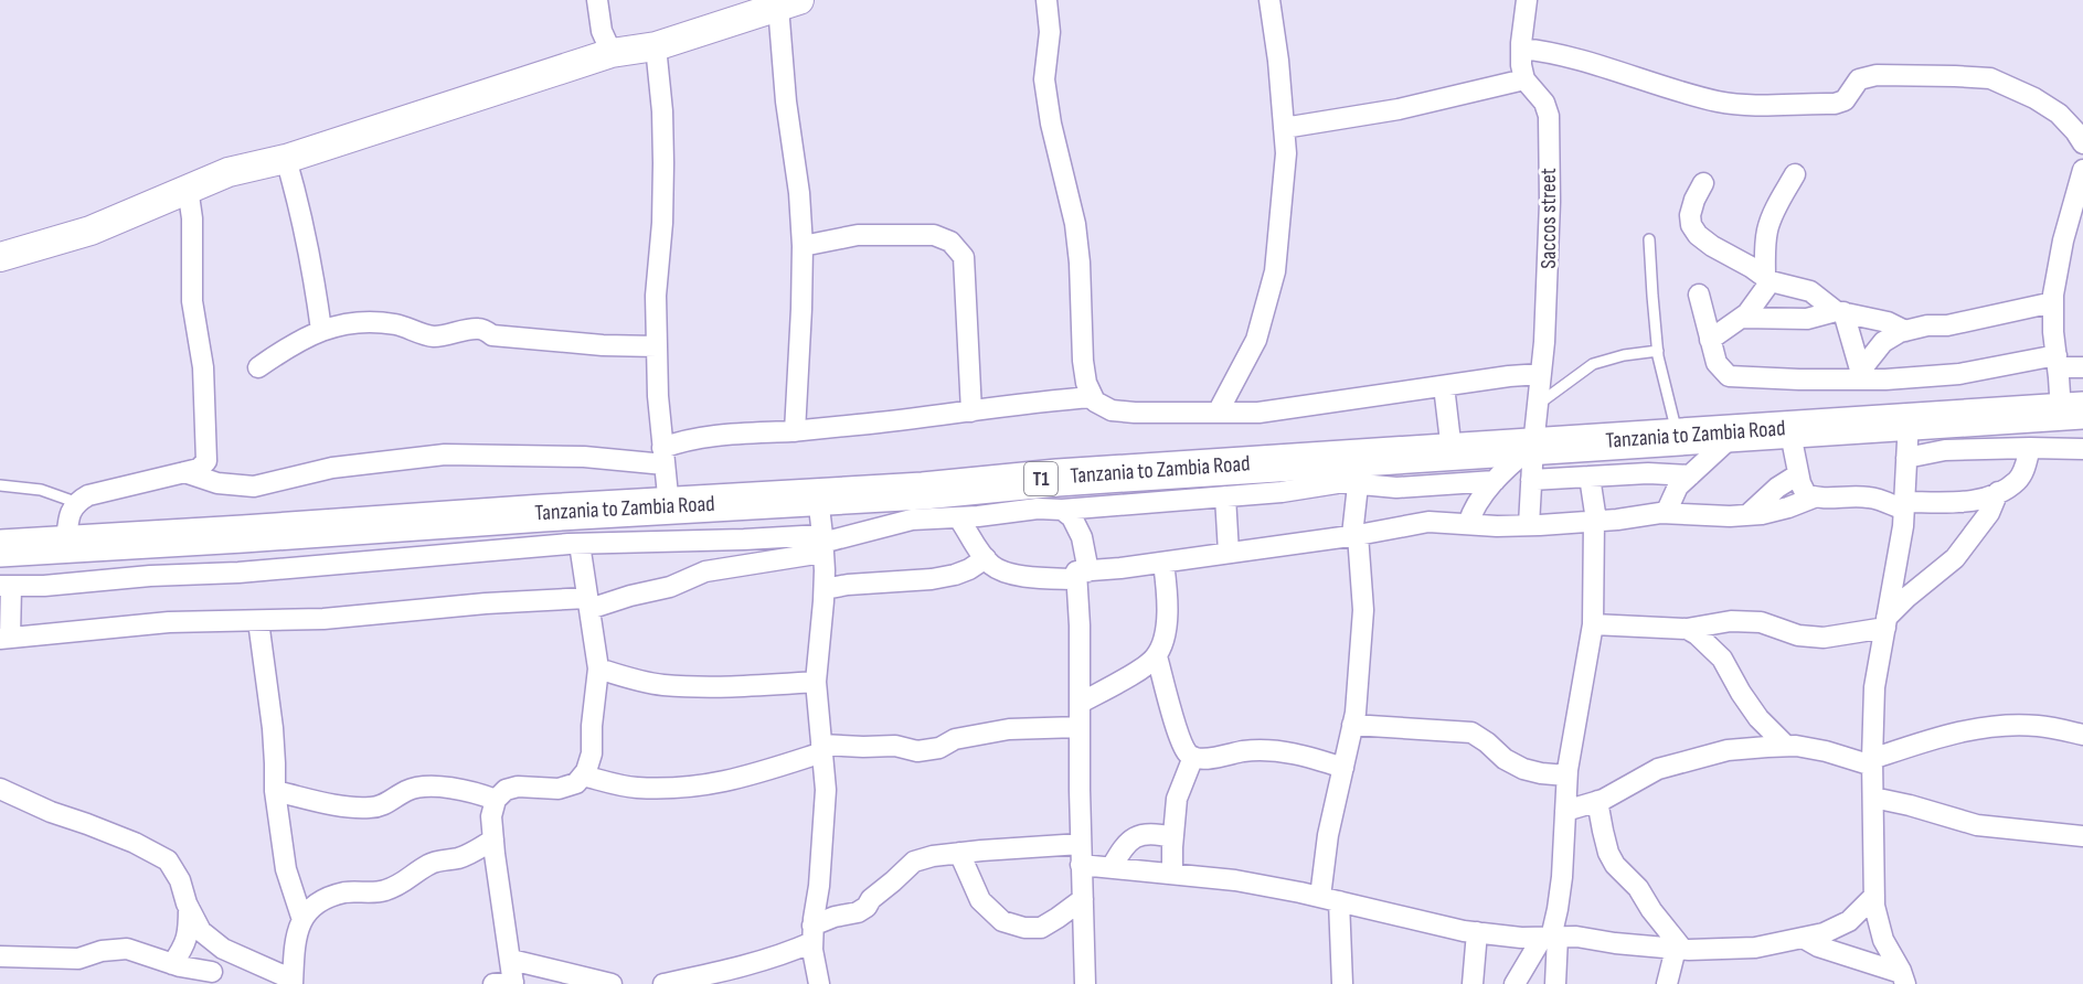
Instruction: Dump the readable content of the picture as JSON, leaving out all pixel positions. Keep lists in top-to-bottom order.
{
  "streets": {
    "highway": ["Tanzania to Zambia Road", "T1"],
    "street": ["Saccos street"]
  },
  "crossings": [
    ["Saccos street", "Tanzania to Zambia Road"]
  ]
}
